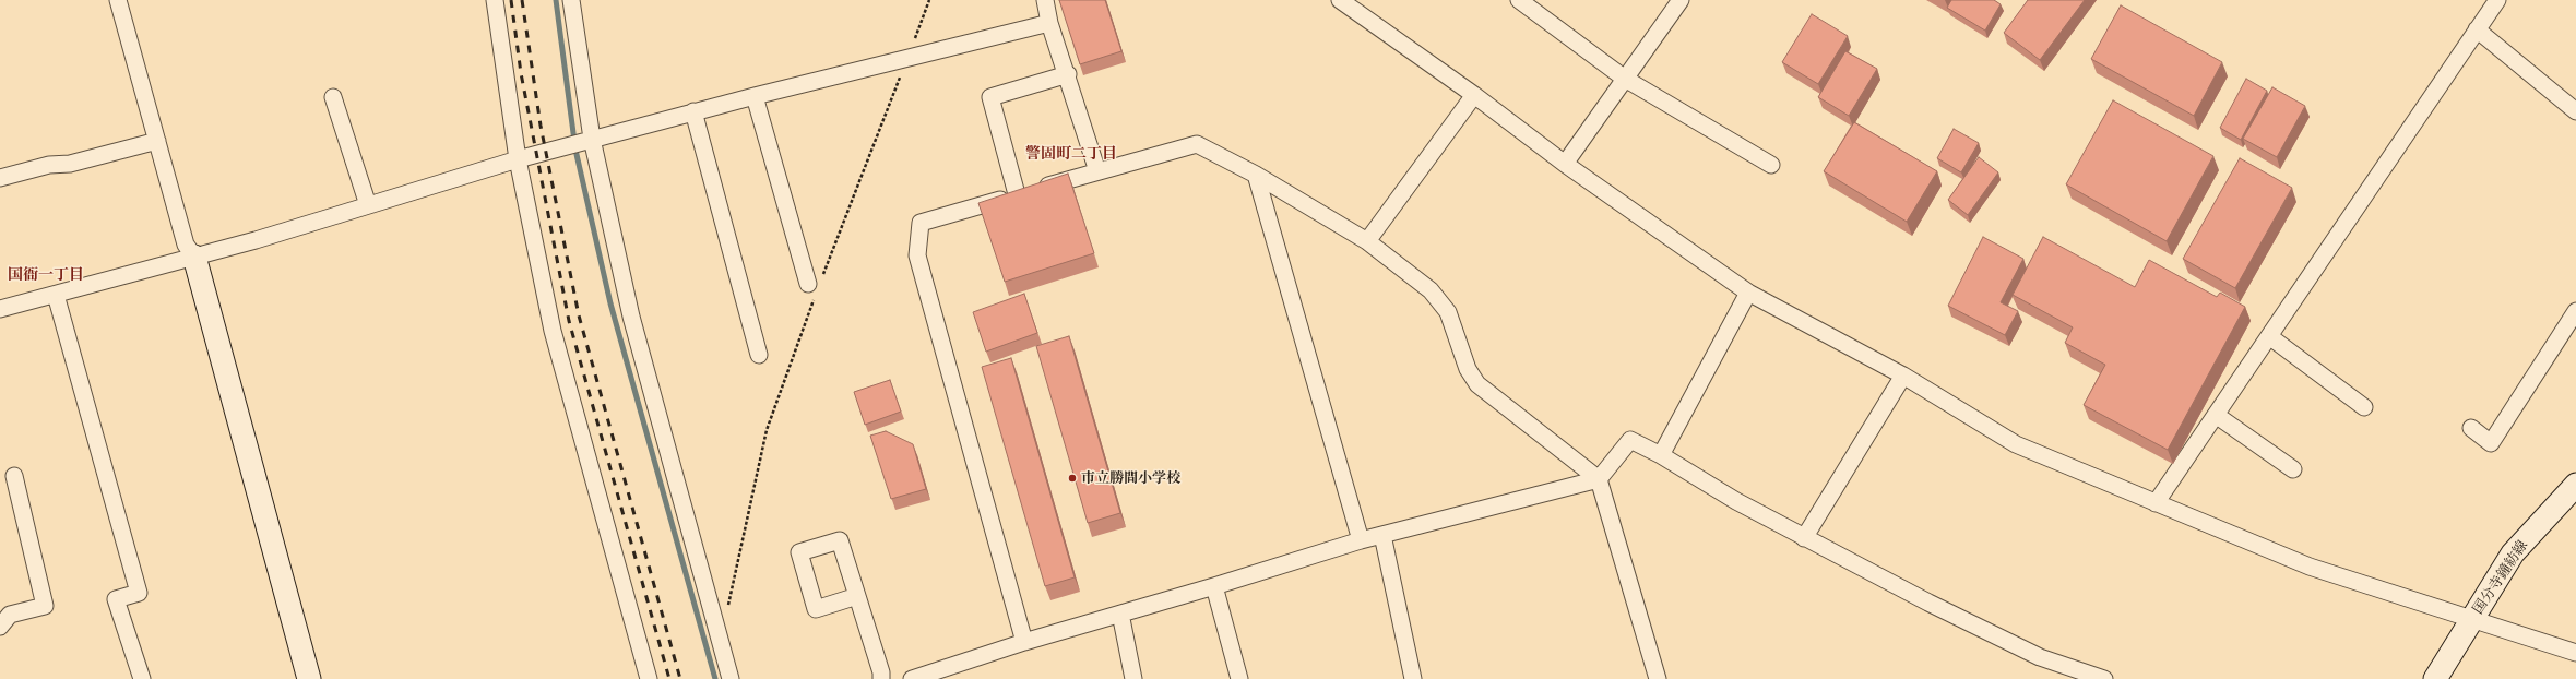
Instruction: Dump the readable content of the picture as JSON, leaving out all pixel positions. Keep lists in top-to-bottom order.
{
  "streets": {
    "street": ["国分寺鐘紡線"]
  },
  "districts": ["警固町二丁目", "国衙一丁目"],
  "places": ["市立勝間小学校"]
}
